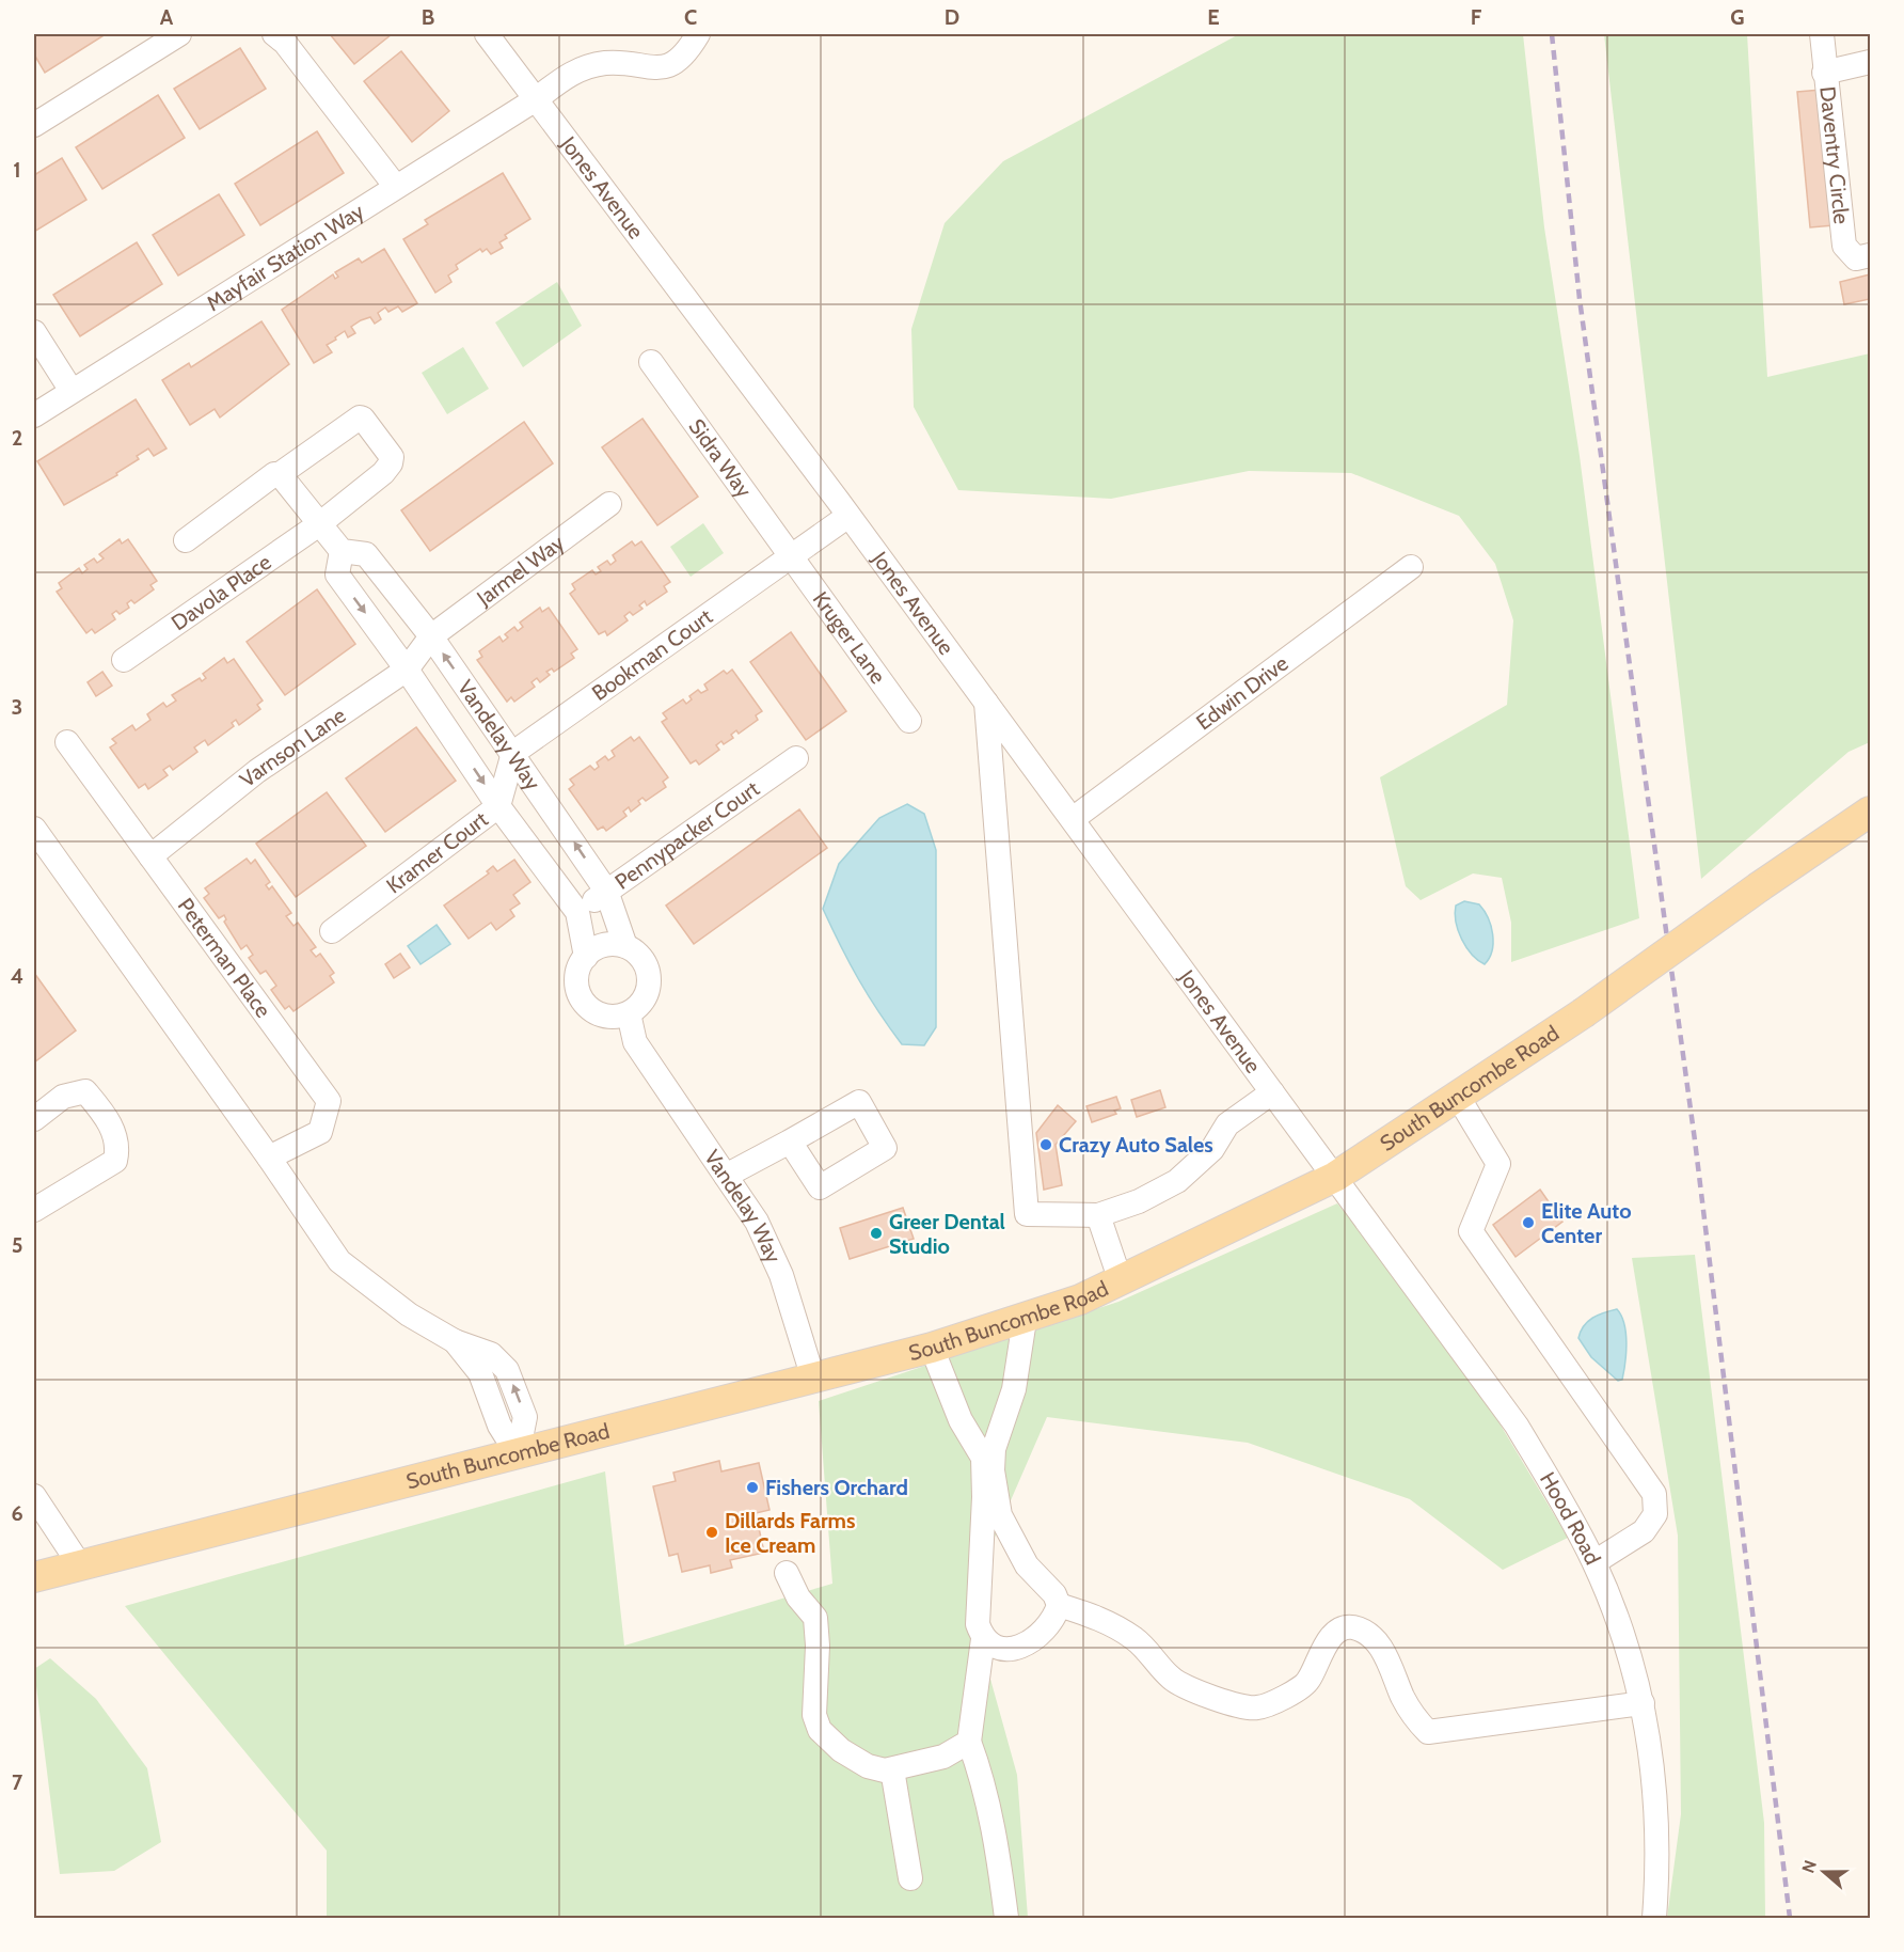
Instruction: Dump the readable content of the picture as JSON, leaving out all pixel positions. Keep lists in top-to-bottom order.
{
  "streets": {
    "main road": ["South Buncombe Road"],
    "street": [
      "Daventry Circle",
      "Jones Avenue",
      "Mayfair Station Way",
      "Sidra Way",
      "Jarmel Way",
      "Davola Place",
      "Kruger Lane",
      "Bookman Court",
      "Edwin Drive",
      "Vandelay Way",
      "Varnson Lane",
      "Pennypacker Court",
      "Kramer Court",
      "Peterman Place",
      "Hood Road"
    ]
  },
  "crossings": [
    ["Jones Avenue", "Mayfair Station Way"],
    ["Jones Avenue", "Bookman Court"],
    ["Jones Avenue", "Edwin Drive"],
    ["Jones Avenue", "South Buncombe Road"],
    ["Jones Avenue", "Hood Road"],
    ["Sidra Way", "Kruger Lane"],
    ["Sidra Way", "Bookman Court"],
    ["Jarmel Way", "Vandelay Way"],
    ["Jarmel Way", "Varnson Lane"],
    ["Kruger Lane", "Bookman Court"],
    ["Bookman Court", "Vandelay Way"],
    ["Bookman Court", "Kramer Court"],
    ["Vandelay Way", "Varnson Lane"],
    ["Vandelay Way", "Pennypacker Court"],
    ["Vandelay Way", "Kramer Court"],
    ["Vandelay Way", "South Buncombe Road"],
    ["Varnson Lane", "Peterman Place"],
    ["South Buncombe Road", "Hood Road"]
  ],
  "places": [
    "Crazy Auto Sales",
    "Elite Auto Center",
    "Greer Dental Studio",
    "Fishers Orchard",
    "Dillards Farms Ice Cream"
  ],
  "north": "left",
  "grid": {
    "columns": [
      "A",
      "B",
      "C",
      "D",
      "E",
      "F",
      "G"
    ],
    "rows": [
      "1",
      "2",
      "3",
      "4",
      "5",
      "6",
      "7"
    ]
  }
}
